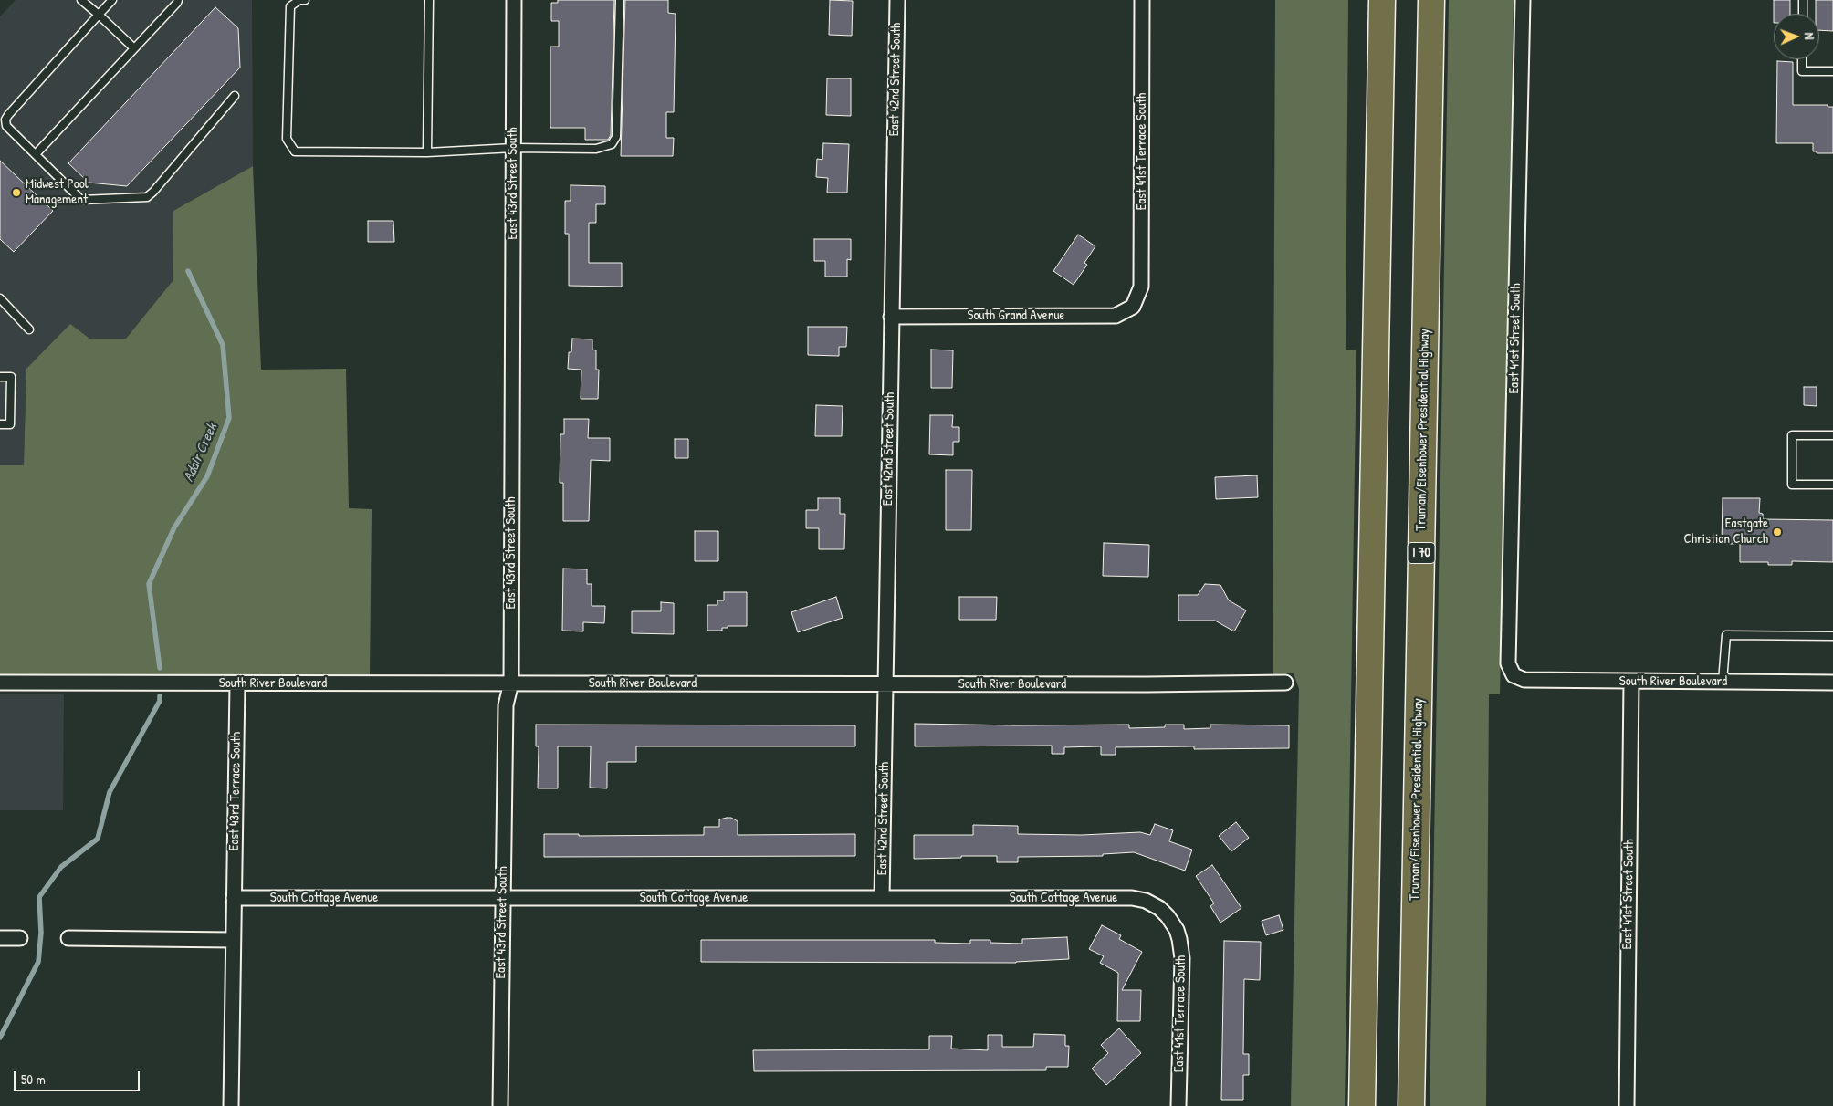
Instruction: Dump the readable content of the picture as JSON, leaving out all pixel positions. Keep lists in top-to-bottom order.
{
  "streets": {
    "highway": ["Truman/Eisenhower Presidential Highway", "I 70"],
    "street": [
      "East 42nd Street South",
      "East 41st Terrace South",
      "East 43rd Street South",
      "South Grand Avenue",
      "East 41st Street South",
      "South River Boulevard",
      "East 43rd Terrace South",
      "South Cottage Avenue"
    ]
  },
  "crossings": [
    ["East 42nd Street South", "South Grand Avenue"],
    ["East 42nd Street South", "South River Boulevard"],
    ["East 42nd Street South", "South Cottage Avenue"],
    ["East 41st Terrace South", "South Grand Avenue"],
    ["East 41st Terrace South", "South Cottage Avenue"],
    ["East 43rd Street South", "South River Boulevard"],
    ["East 43rd Street South", "South Cottage Avenue"],
    ["East 41st Street South", "South River Boulevard"],
    ["South River Boulevard", "East 43rd Terrace South"],
    ["East 43rd Terrace South", "South Cottage Avenue"]
  ],
  "water": ["Adair Creek"],
  "places": ["Midwest Pool Management", "Eastgate Christian Church"],
  "scale_bar": "50 m",
  "north": "right"
}
